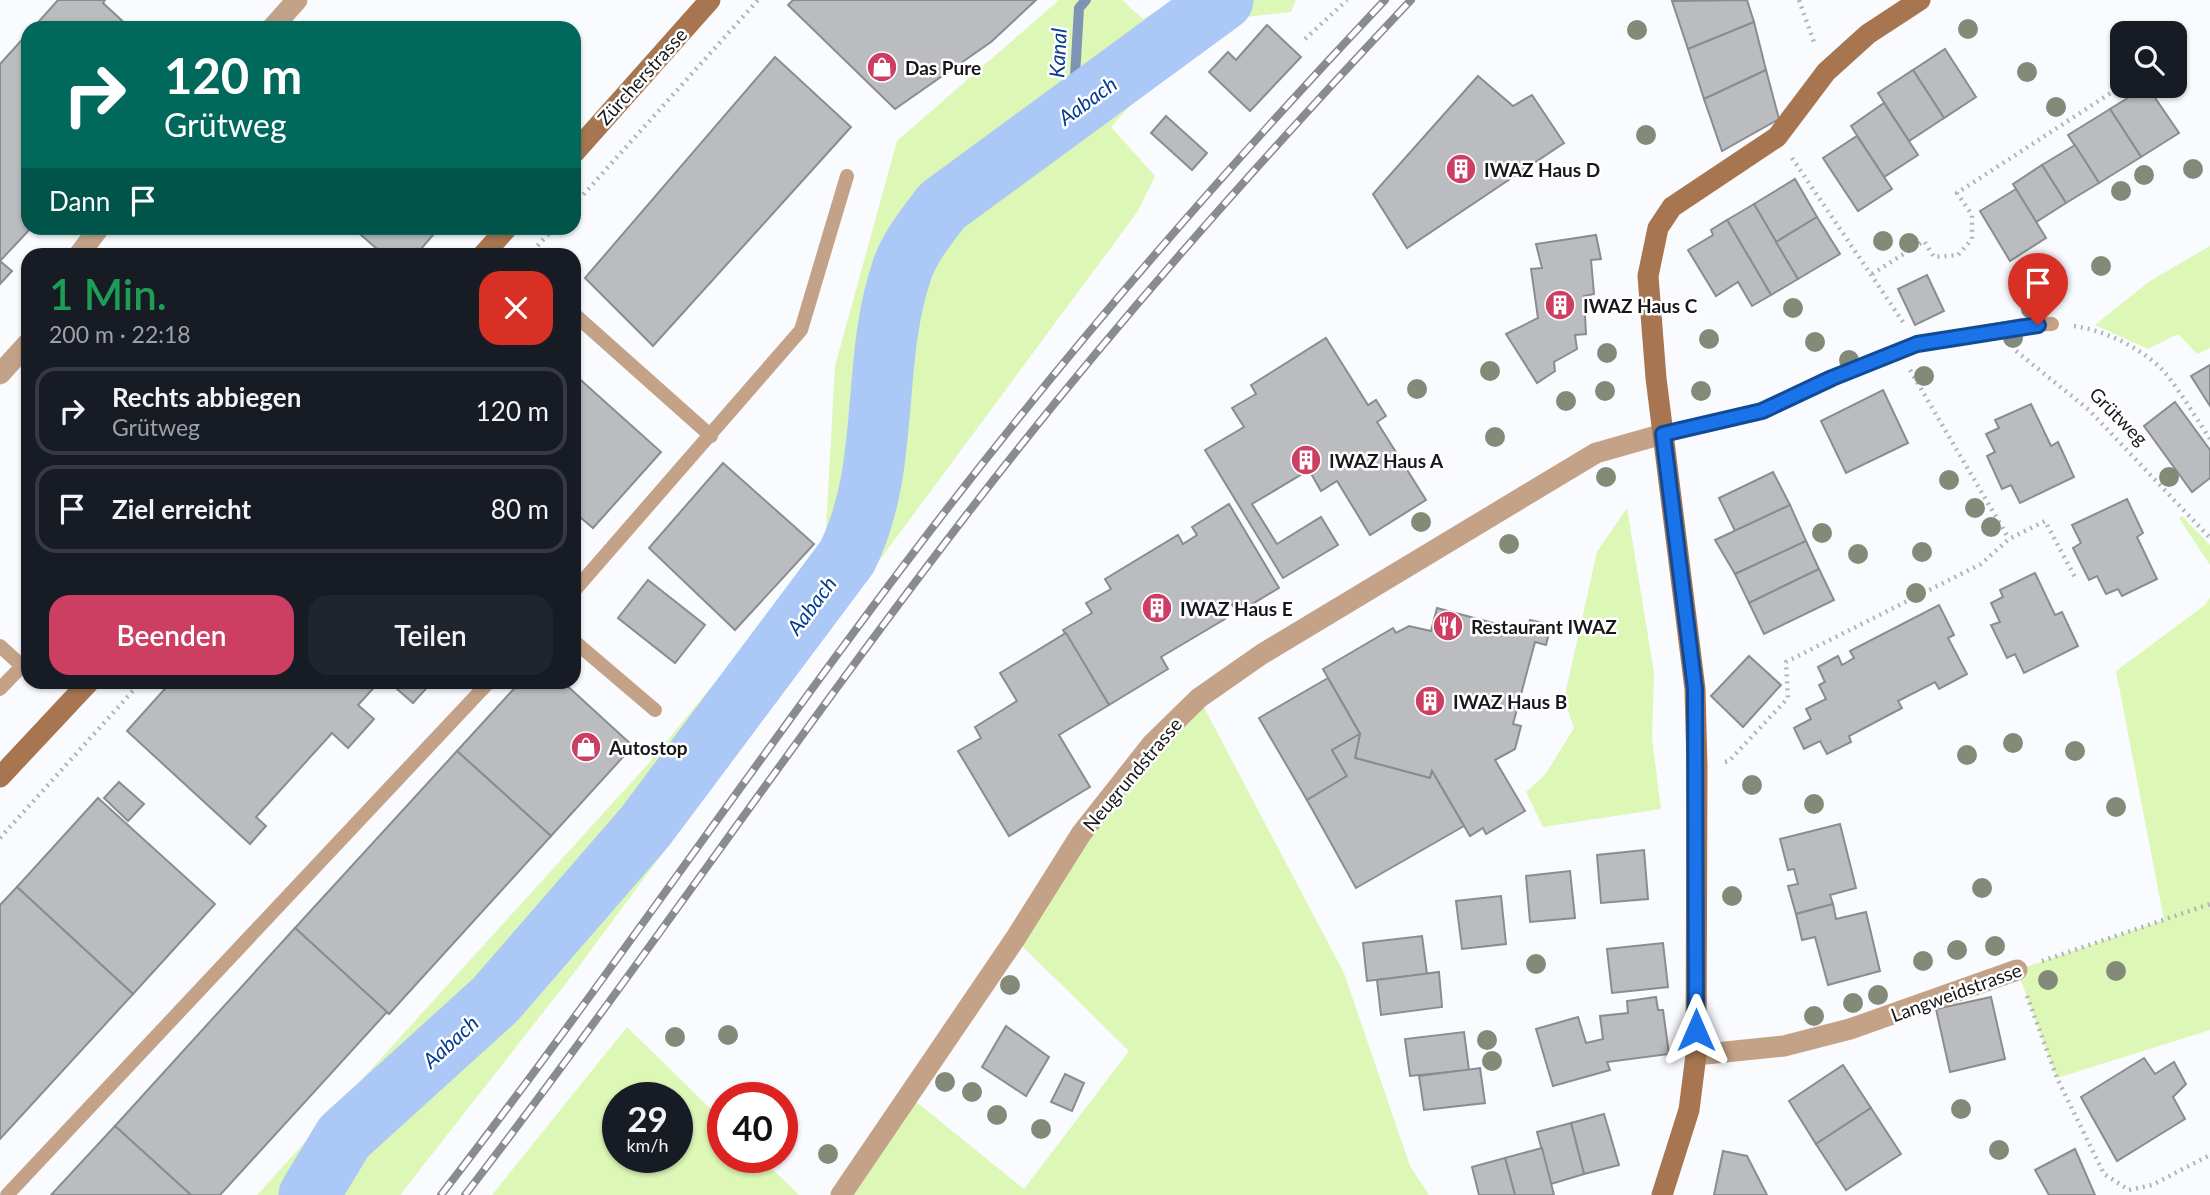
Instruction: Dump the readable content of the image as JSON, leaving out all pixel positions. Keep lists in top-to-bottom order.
{
  "streets": {
    "street": ["Zürcherstrasse", "Neugrundstrasse", "Langweidstrasse"],
    "path": ["Grütweg"]
  },
  "water": ["Kanal", "Aabach"],
  "places": {
    "shop": ["Das Pure", "Autostop"],
    "building": [
      "IWAZ Haus D",
      "IWAZ Haus C",
      "IWAZ Haus A",
      "IWAZ Haus E",
      "IWAZ Haus B"
    ],
    "restaurant": ["Restaurant IWAZ"]
  },
  "page": {
    "turn": ["120 m", "Grütweg"],
    "then": "Dann",
    "heading": ["1 Min.", "200 m · 22:18"],
    "list": [
      {
        "name": "Rechts abbiegen",
        "note": "Grütweg",
        "value": "120 m"
      },
      {
        "name": "Ziel erreicht",
        "value": "80 m"
      }
    ],
    "buttons": ["Beenden", "Teilen"],
    "speed": "29 km/h",
    "limit": "40"
  }
}
